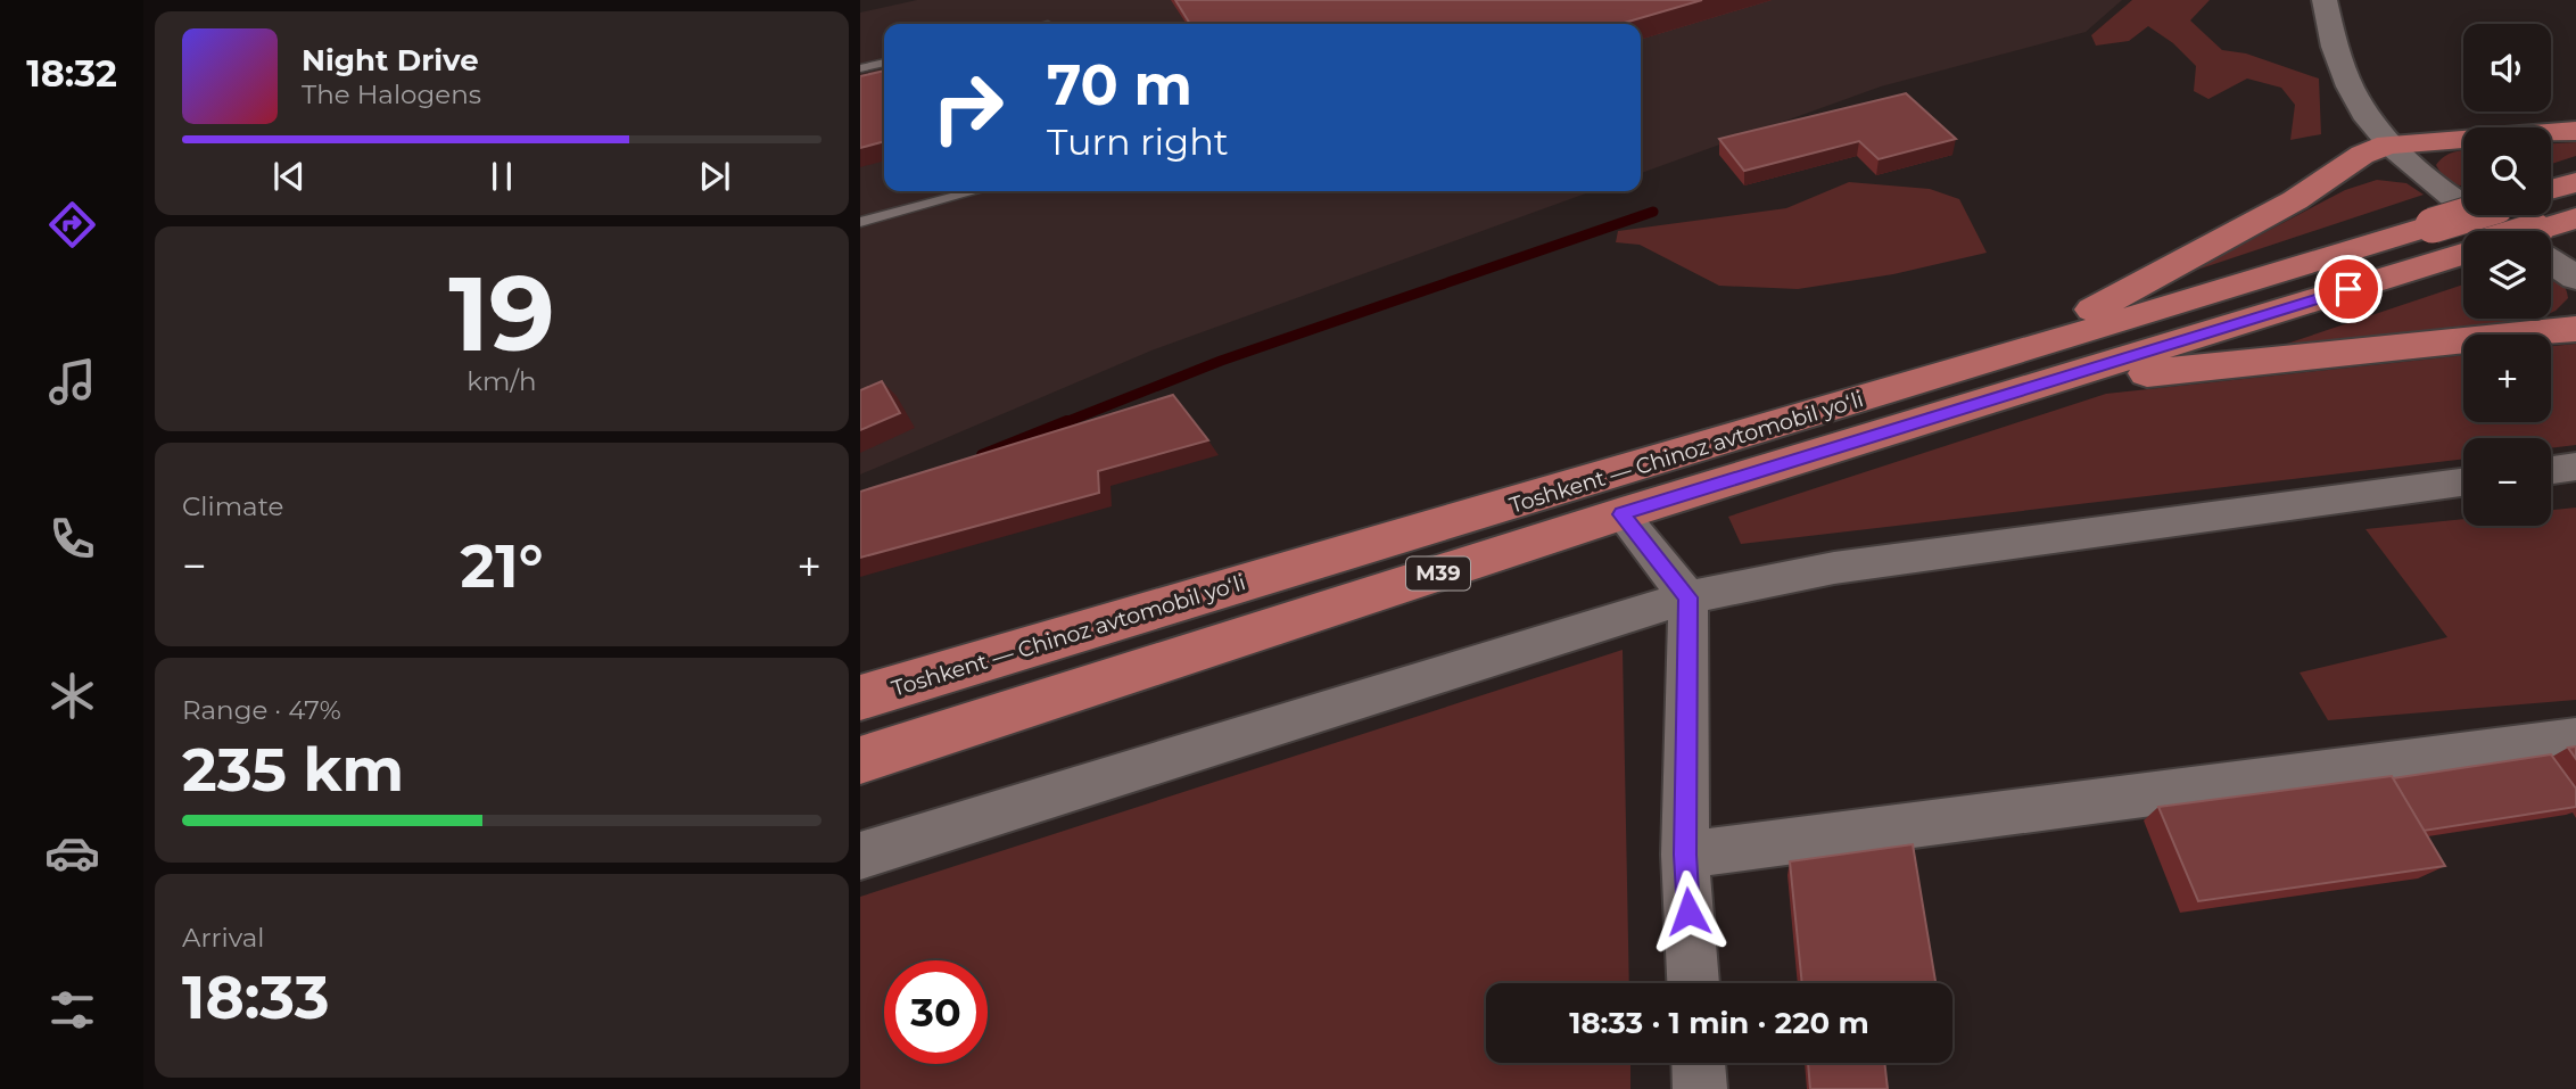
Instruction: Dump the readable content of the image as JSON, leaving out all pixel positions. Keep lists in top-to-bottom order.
{
  "streets": {
    "highway": ["Toshkent — Chinoz avtomobil yoʻli", "M39"]
  },
  "page": {
    "tabs": "18:32",
    "map_buttons": ["+", "−"],
    "turn": ["70 m", "Turn right"],
    "song": ["Night Drive", "The Halogens"],
    "tile": [
      ["19", "km/h"],
      "Climate",
      ["Range · 47%", "235 km"],
      ["Arrival", "18:33"]
    ],
    "heat": ["−", "21°", "+"],
    "limit": "30",
    "trip": "18:33 · 1 min · 220 m"
  }
}
